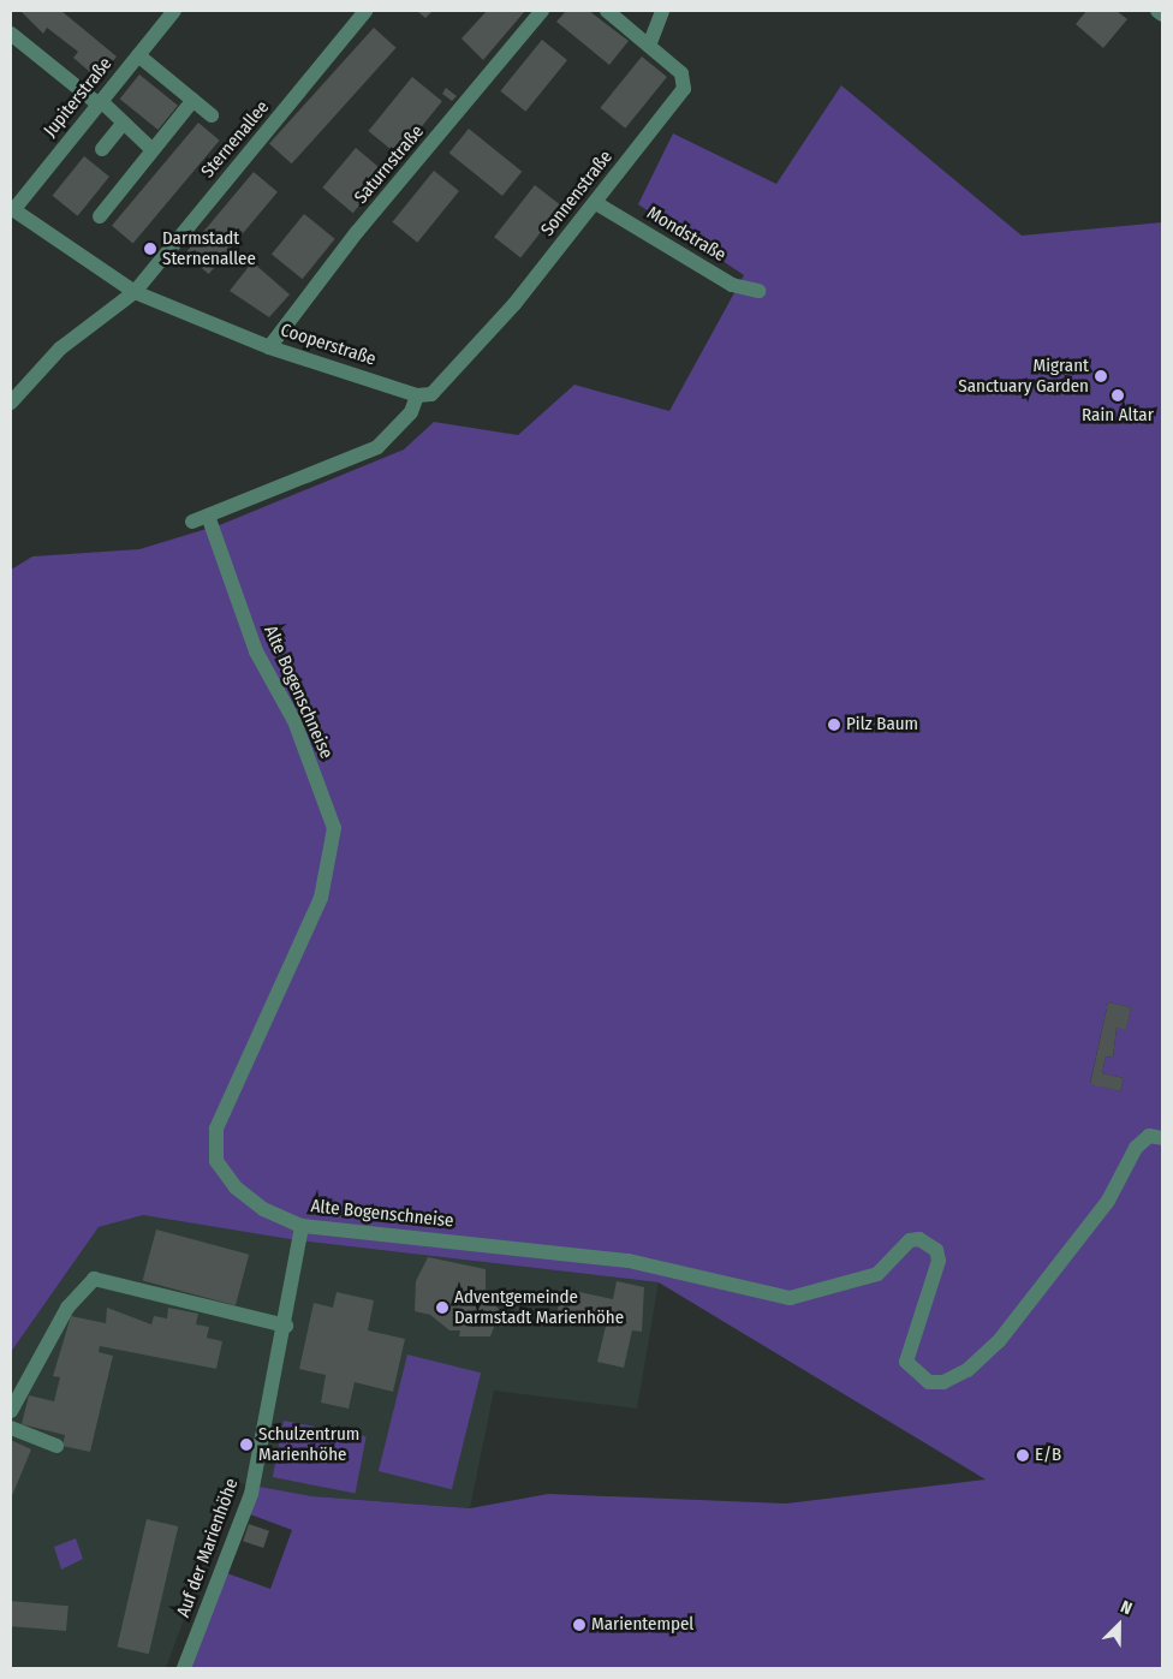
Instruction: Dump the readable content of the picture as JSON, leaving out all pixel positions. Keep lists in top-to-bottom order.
{
  "streets": {
    "street": [
      "Jupiterstraße",
      "Sternenallee",
      "Saturnstraße",
      "Sonnenstraße",
      "Mondstraße",
      "Cooperstraße",
      "Alte Bogenschneise",
      "Auf der Marienhöhe"
    ]
  },
  "crossings": [
    ["Jupiterstraße", "Cooperstraße"],
    ["Sternenallee", "Cooperstraße"],
    ["Saturnstraße", "Cooperstraße"],
    ["Sonnenstraße", "Mondstraße"],
    ["Sonnenstraße", "Cooperstraße"],
    ["Sonnenstraße", "Alte Bogenschneise"],
    ["Cooperstraße", "Alte Bogenschneise"],
    ["Alte Bogenschneise", "Auf der Marienhöhe"]
  ],
  "places": [
    "Darmstadt Sternenallee",
    "Migrant Sanctuary Garden",
    "Rain Altar",
    "Pilz Baum",
    "Adventgemeinde Darmstadt Marienhöhe",
    "Schulzentrum Marienhöhe",
    "E/B",
    "Marientempel"
  ],
  "north": "top right"
}
